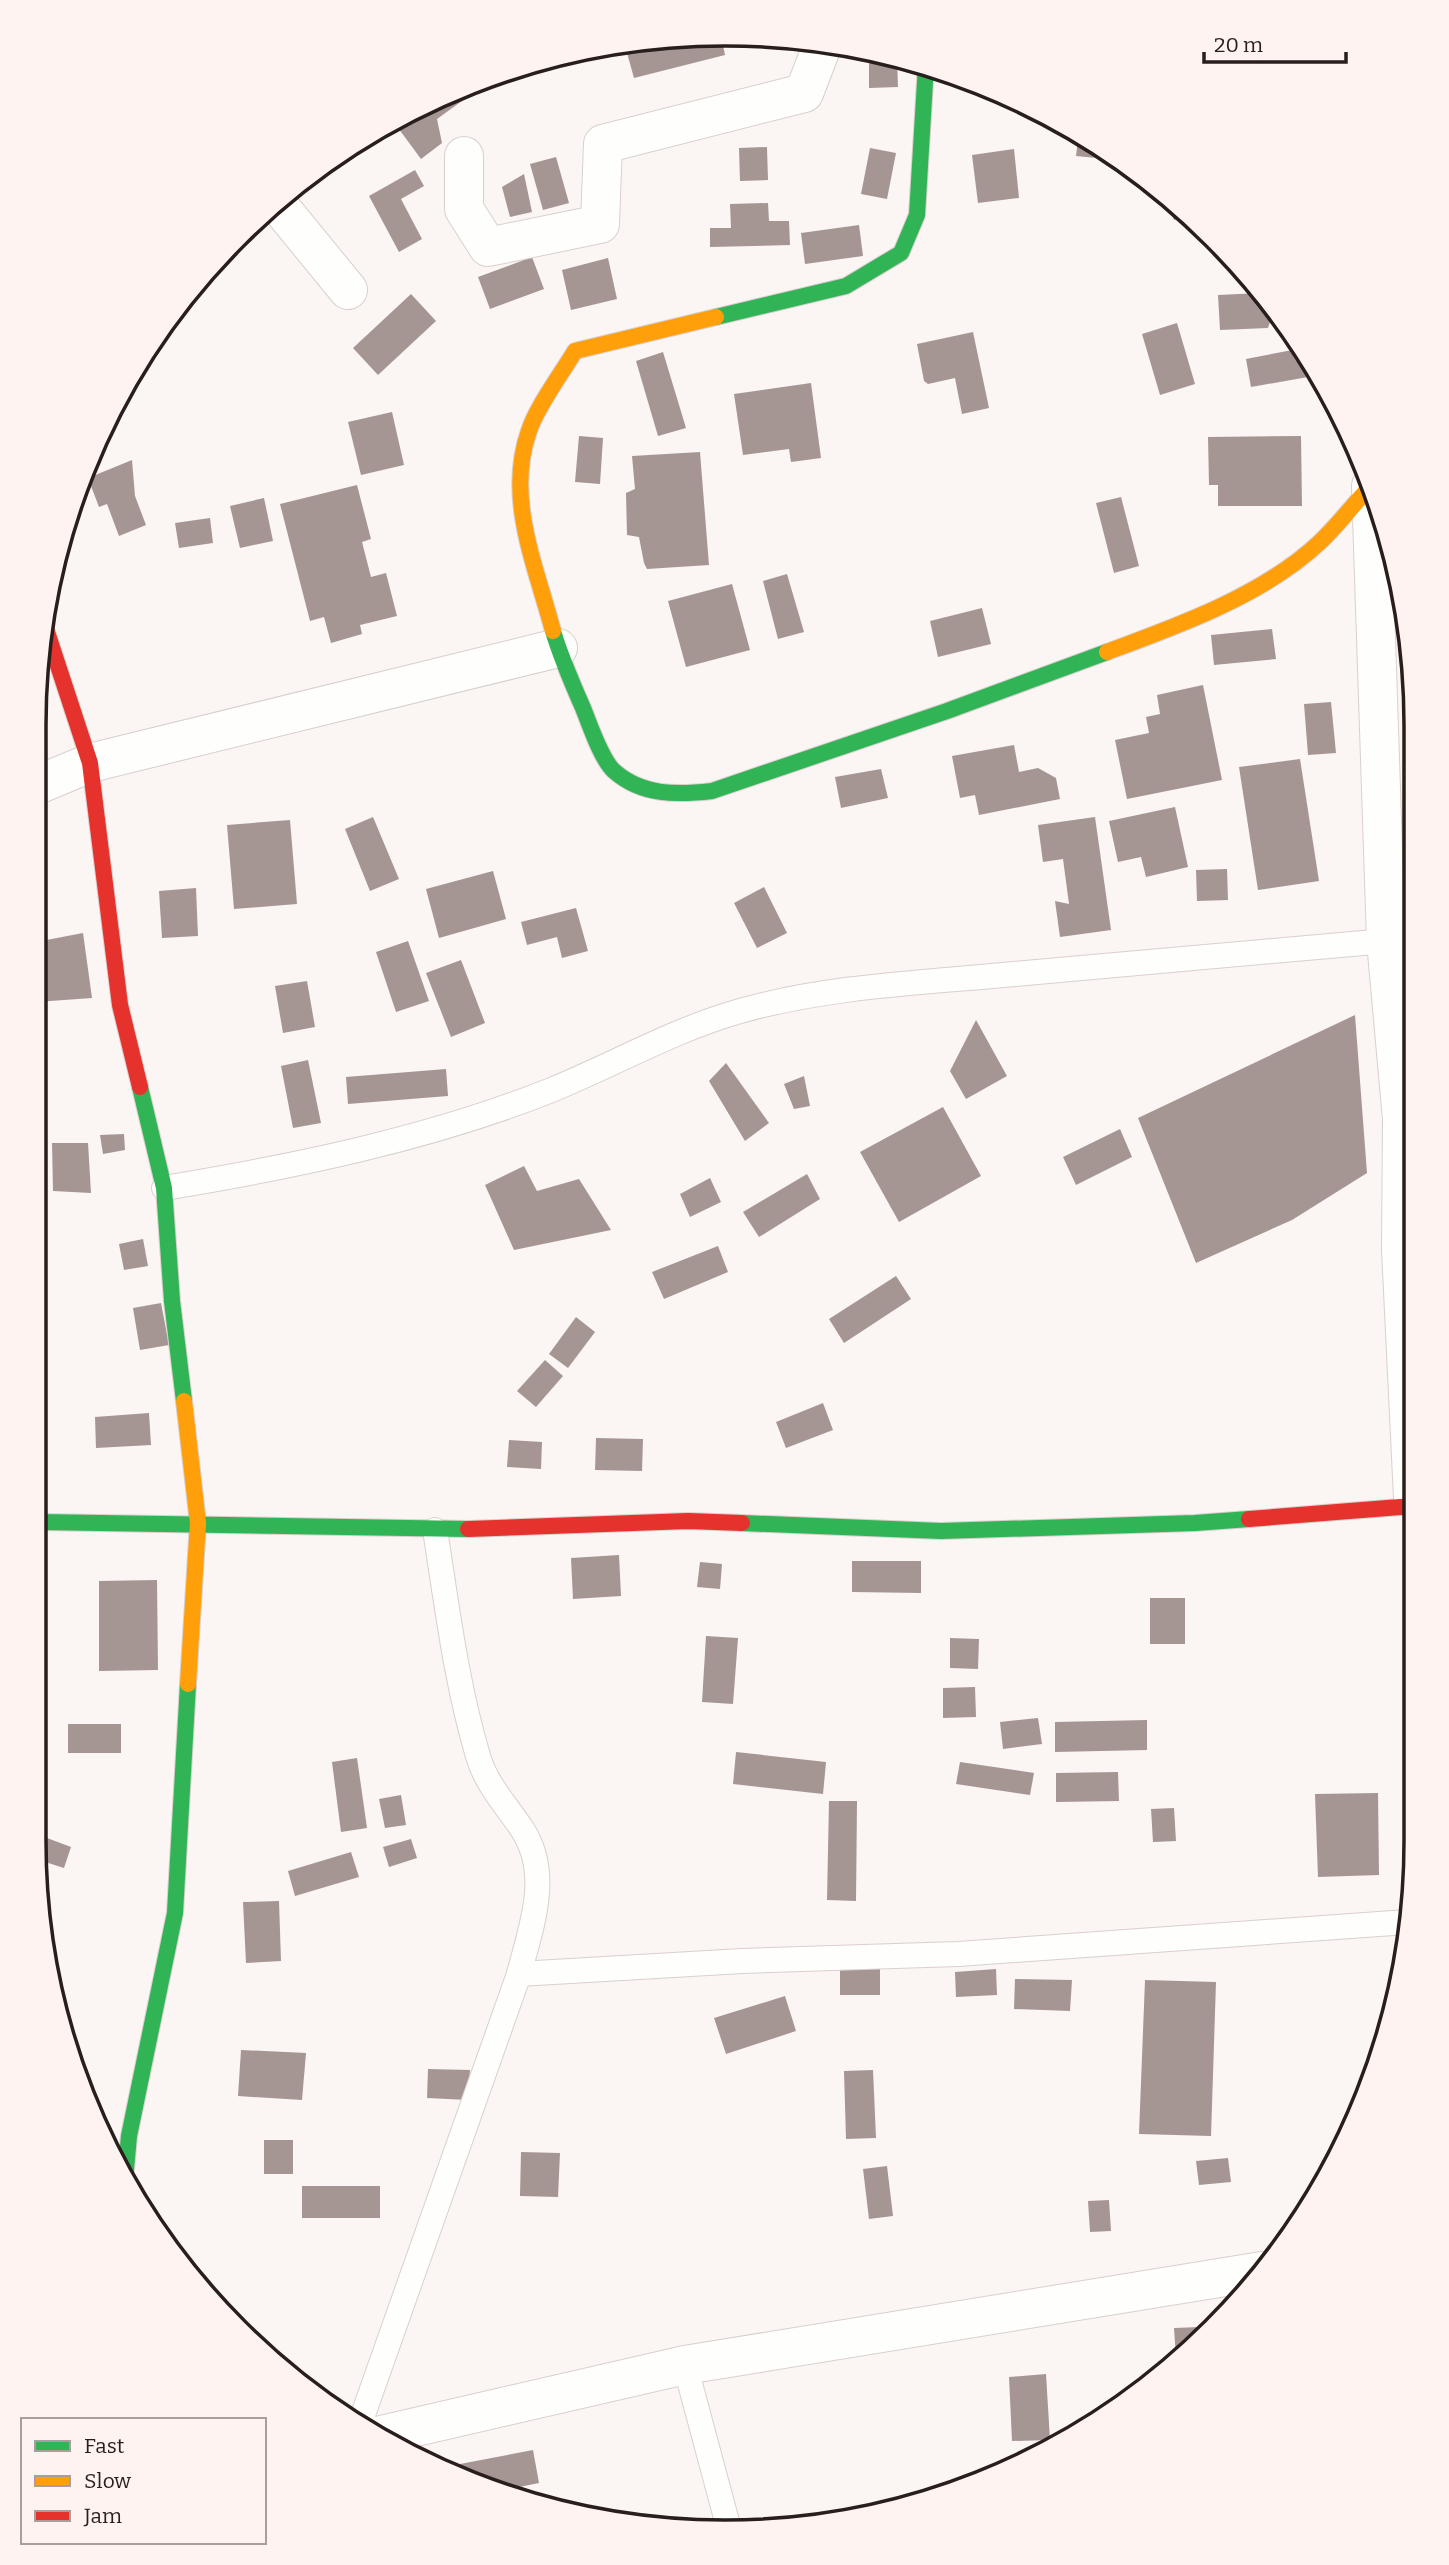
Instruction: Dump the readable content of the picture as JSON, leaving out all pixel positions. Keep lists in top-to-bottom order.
{
  "legend": ["Fast", "Slow", "Jam"],
  "scale_bar": "20 m"
}
